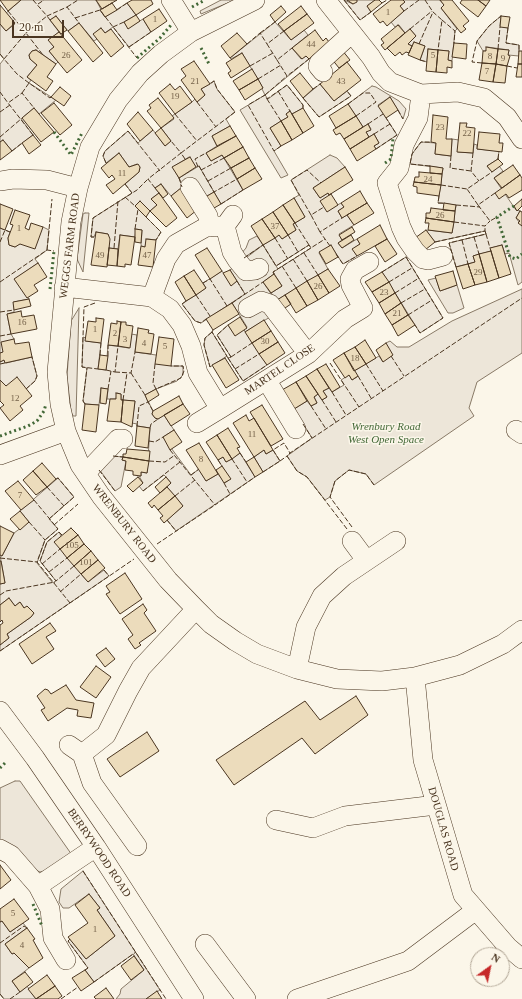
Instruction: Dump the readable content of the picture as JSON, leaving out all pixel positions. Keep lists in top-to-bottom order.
{
  "streets": {
    "street": [
      "WEGGS FARM ROAD",
      "MARTEL CLOSE",
      "WRENBURY ROAD",
      "DOUGLAS ROAD",
      "BERRYWOOD ROAD"
    ]
  },
  "crossings": [
    ["WEGGS FARM ROAD", "WRENBURY ROAD"],
    ["WRENBURY ROAD", "DOUGLAS ROAD"]
  ],
  "parks": ["Wrenbury Road West Open Space"],
  "house_numbers": [
    "1",
    "1",
    "44",
    "26",
    "5",
    "8",
    "9",
    "7",
    "21",
    "43",
    "19",
    "23",
    "22",
    "11",
    "24",
    "26",
    "37",
    "1",
    "49",
    "47",
    "29",
    "26",
    "23",
    "21",
    "16",
    "1",
    "2",
    "3",
    "30",
    "4",
    "5",
    "18",
    "12",
    "11",
    "8",
    "7",
    "105",
    "101",
    "5",
    "1",
    "4"
  ],
  "scale_bar": "20 m",
  "north": "top right"
}
